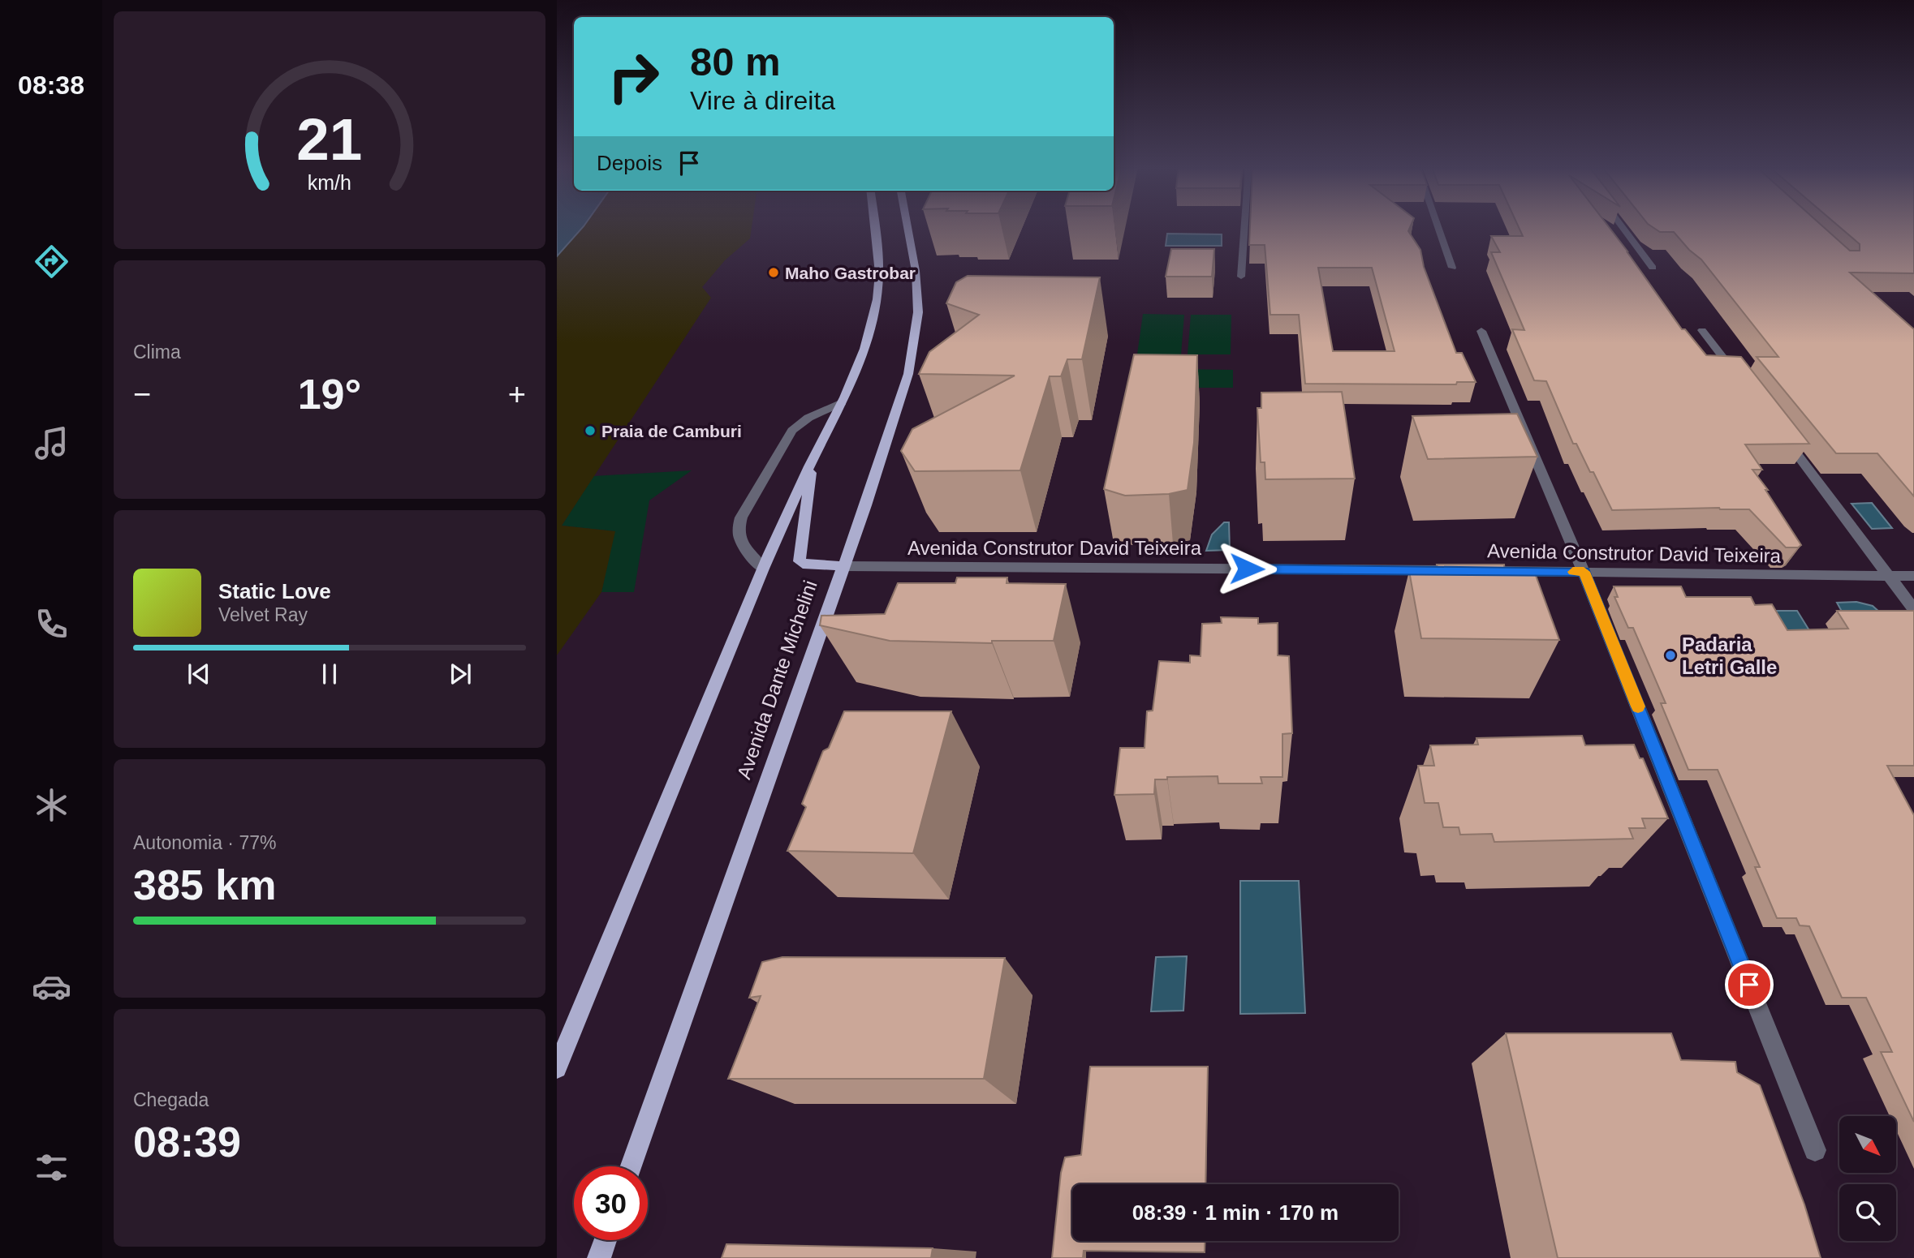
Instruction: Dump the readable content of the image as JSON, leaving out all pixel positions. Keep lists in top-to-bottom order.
{
  "streets": {
    "main road": ["Avenida Dante Michelini"],
    "street": ["Avenida Construtor David Teixeira"]
  },
  "crossings": [
    ["Avenida Construtor David Teixeira", "Avenida Dante Michelini"]
  ],
  "places": ["Maho Gastrobar", "Praia de Camburi", "Padaria Letri Galle"],
  "north": "bottom right",
  "page": {
    "tabs": "08:38",
    "turn": ["80 m", "Vire à direita"],
    "then": "Depois",
    "tile": [
      "Clima",
      ["Autonomia · 77%", "385 km"],
      ["Chegada", "08:39"]
    ],
    "heat": ["−", "19°", "+"],
    "song": ["Static Love", "Velvet Ray"],
    "limit": "30",
    "trip": "08:39 · 1 min · 170 m",
    "gauge": ["21", "km/h"]
  }
}
